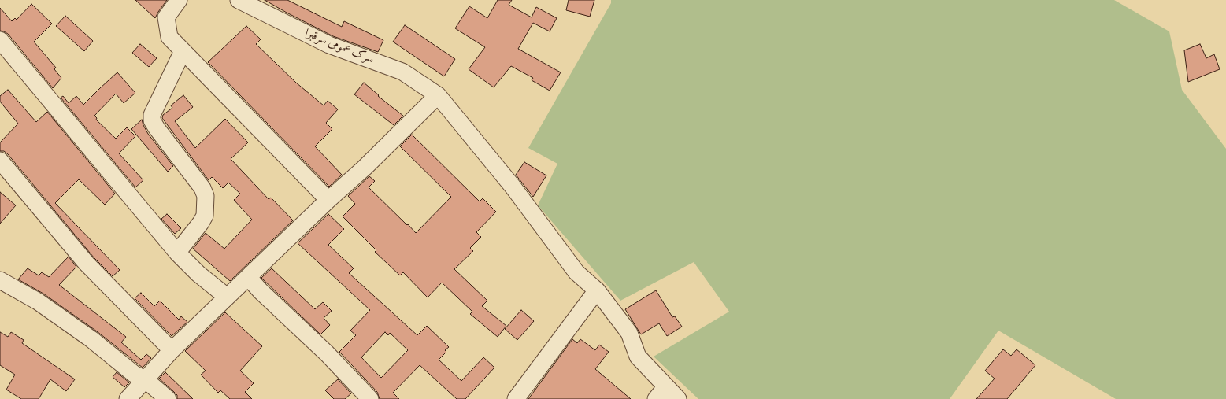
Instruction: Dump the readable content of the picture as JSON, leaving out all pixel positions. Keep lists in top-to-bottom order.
{
  "streets": {
    "street": ["سرک عمومی سرقبرا"]
  }
}
